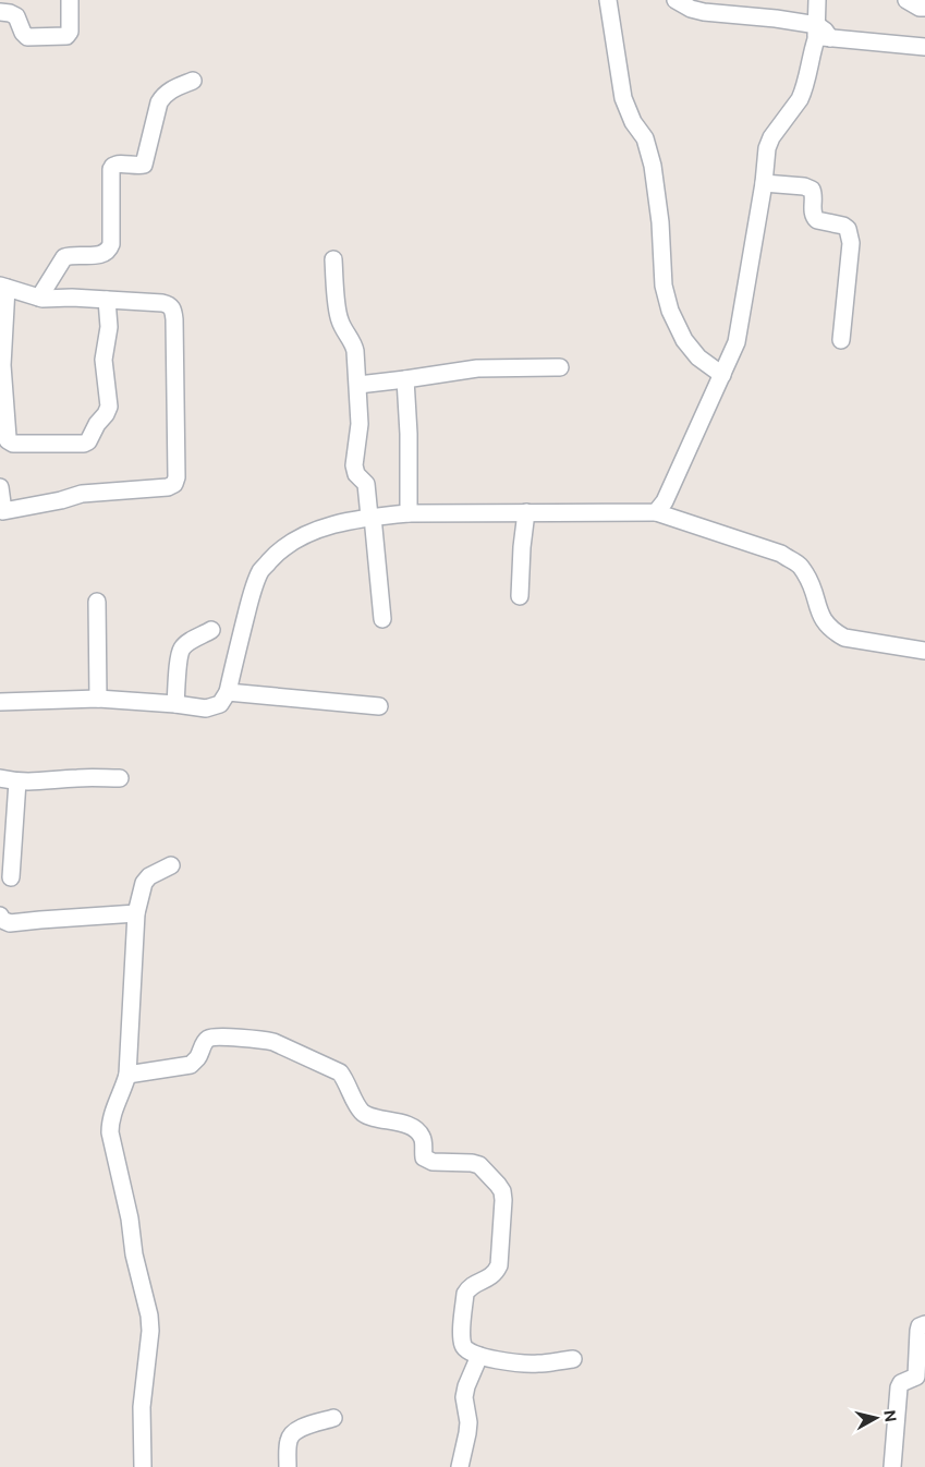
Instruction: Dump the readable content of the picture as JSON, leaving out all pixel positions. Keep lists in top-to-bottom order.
{
  "north": "right"
}
